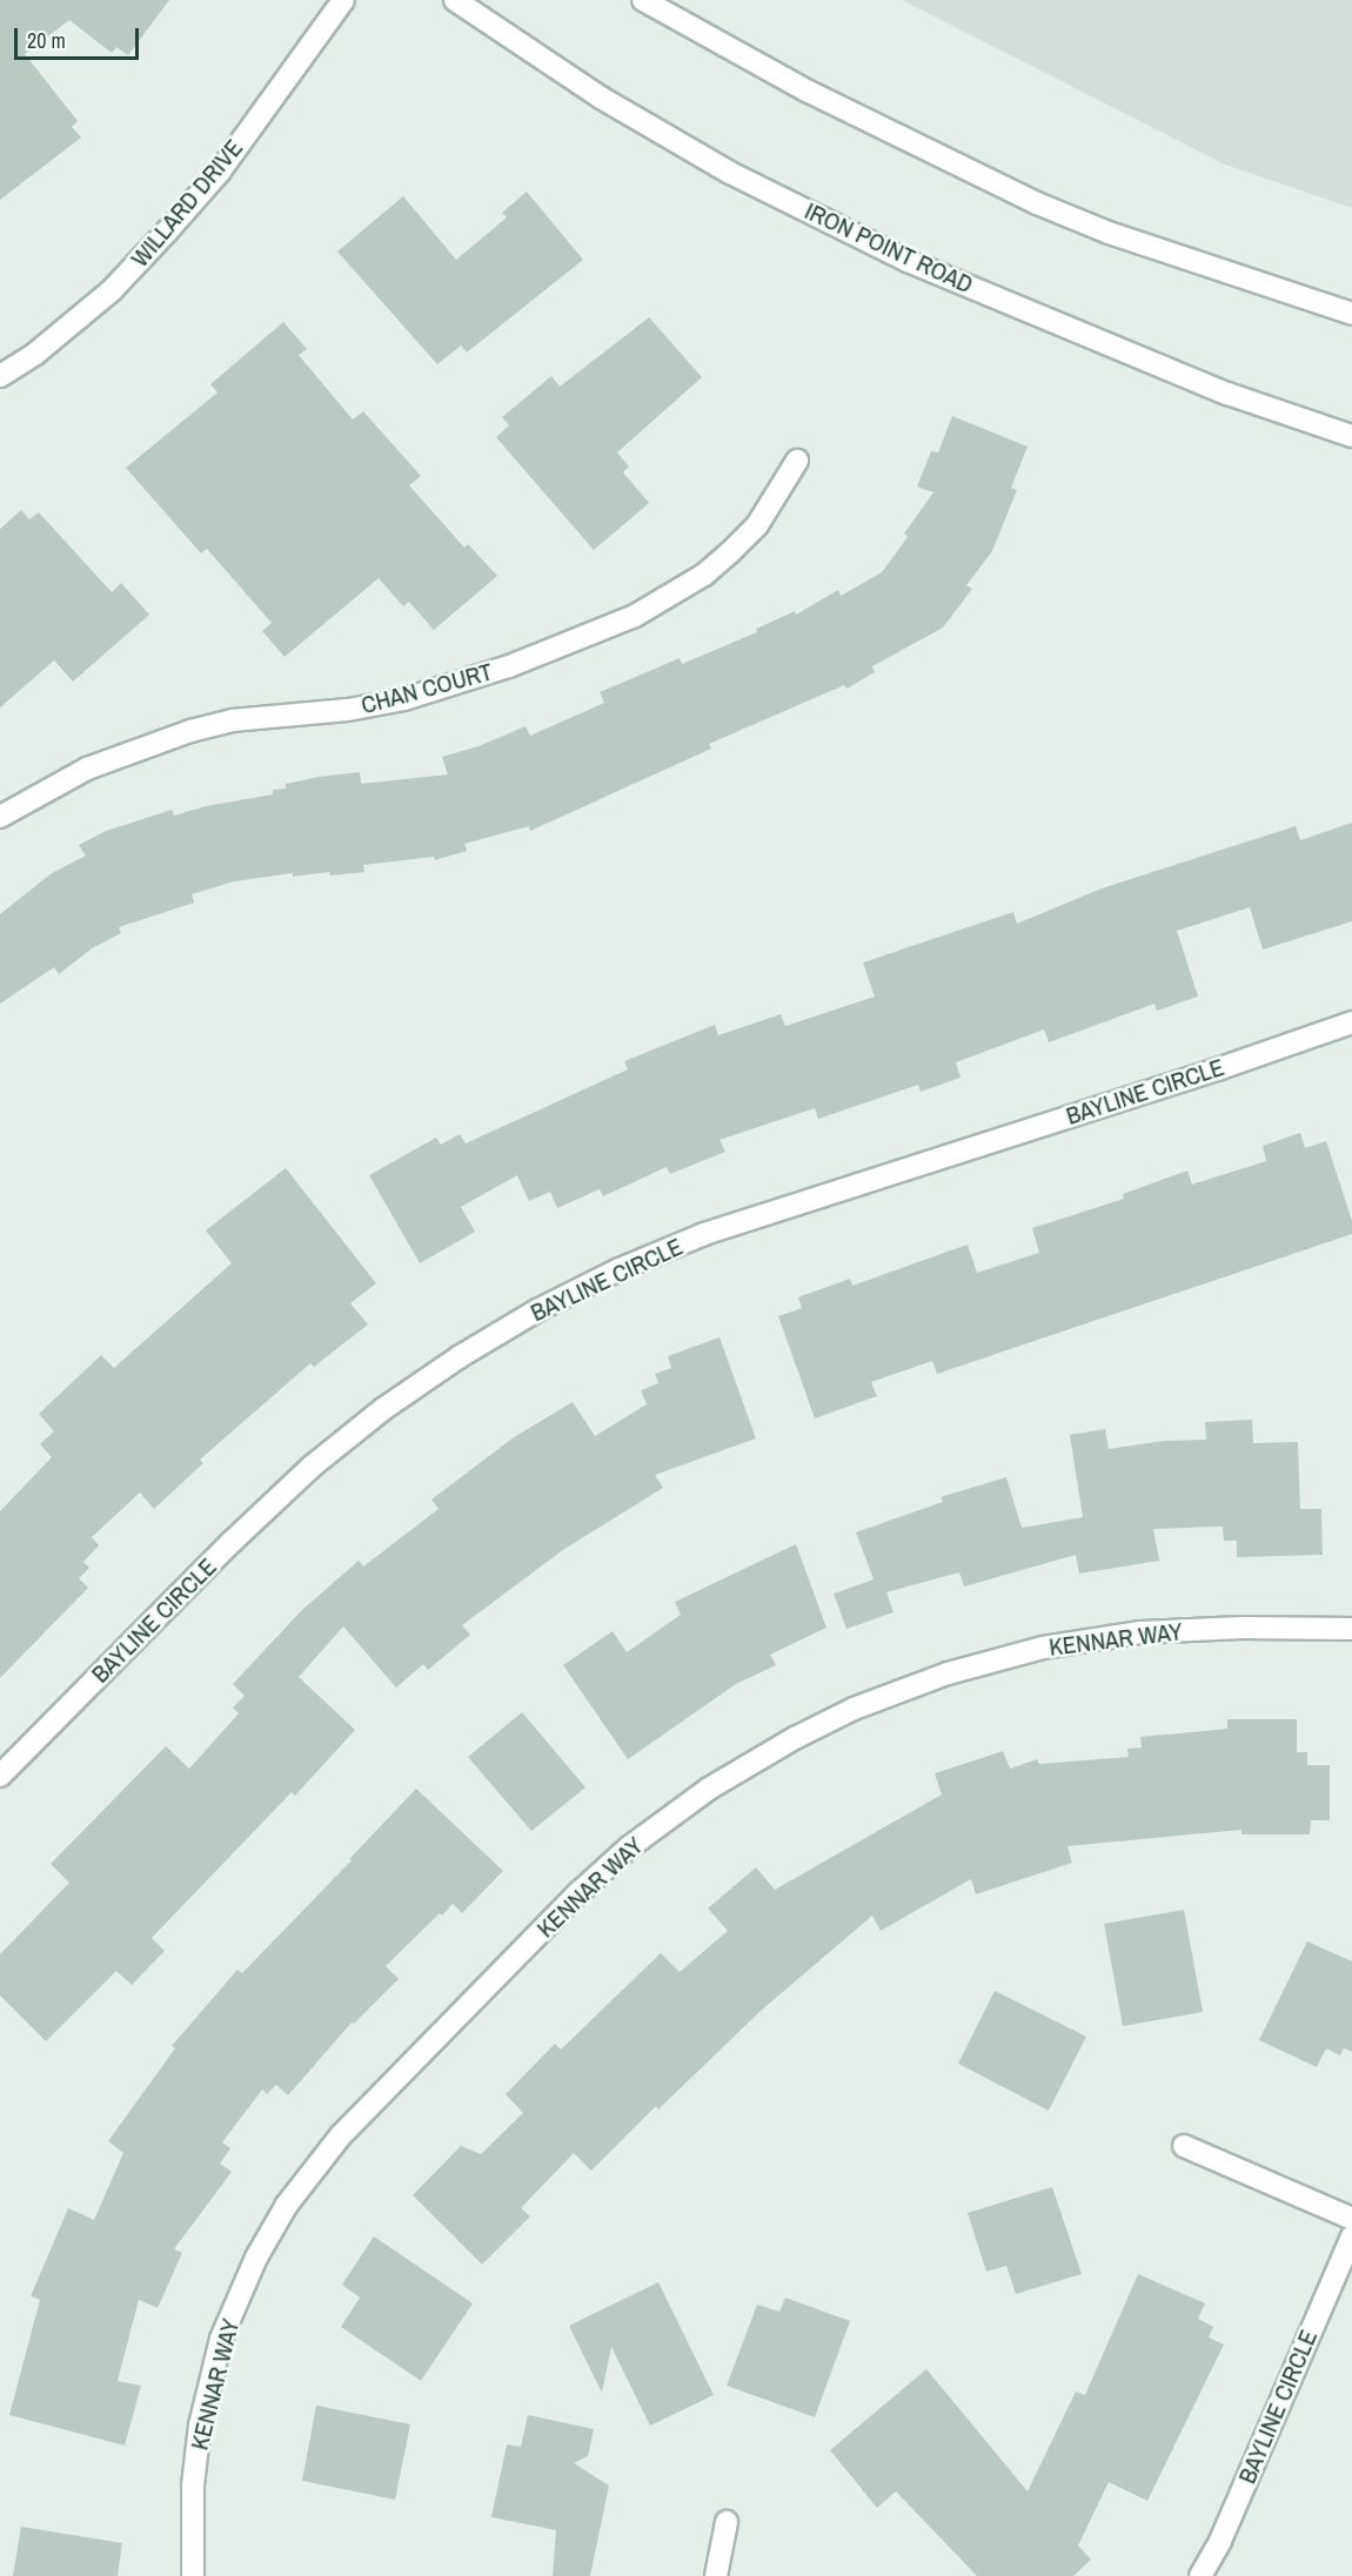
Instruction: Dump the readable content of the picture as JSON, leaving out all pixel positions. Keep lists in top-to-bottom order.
{
  "streets": {
    "street": [
      "WILLARD DRIVE",
      "IRON POINT ROAD",
      "CHAN COURT",
      "BAYLINE CIRCLE",
      "KENNAR WAY"
    ]
  },
  "scale_bar": "20 m"
}
